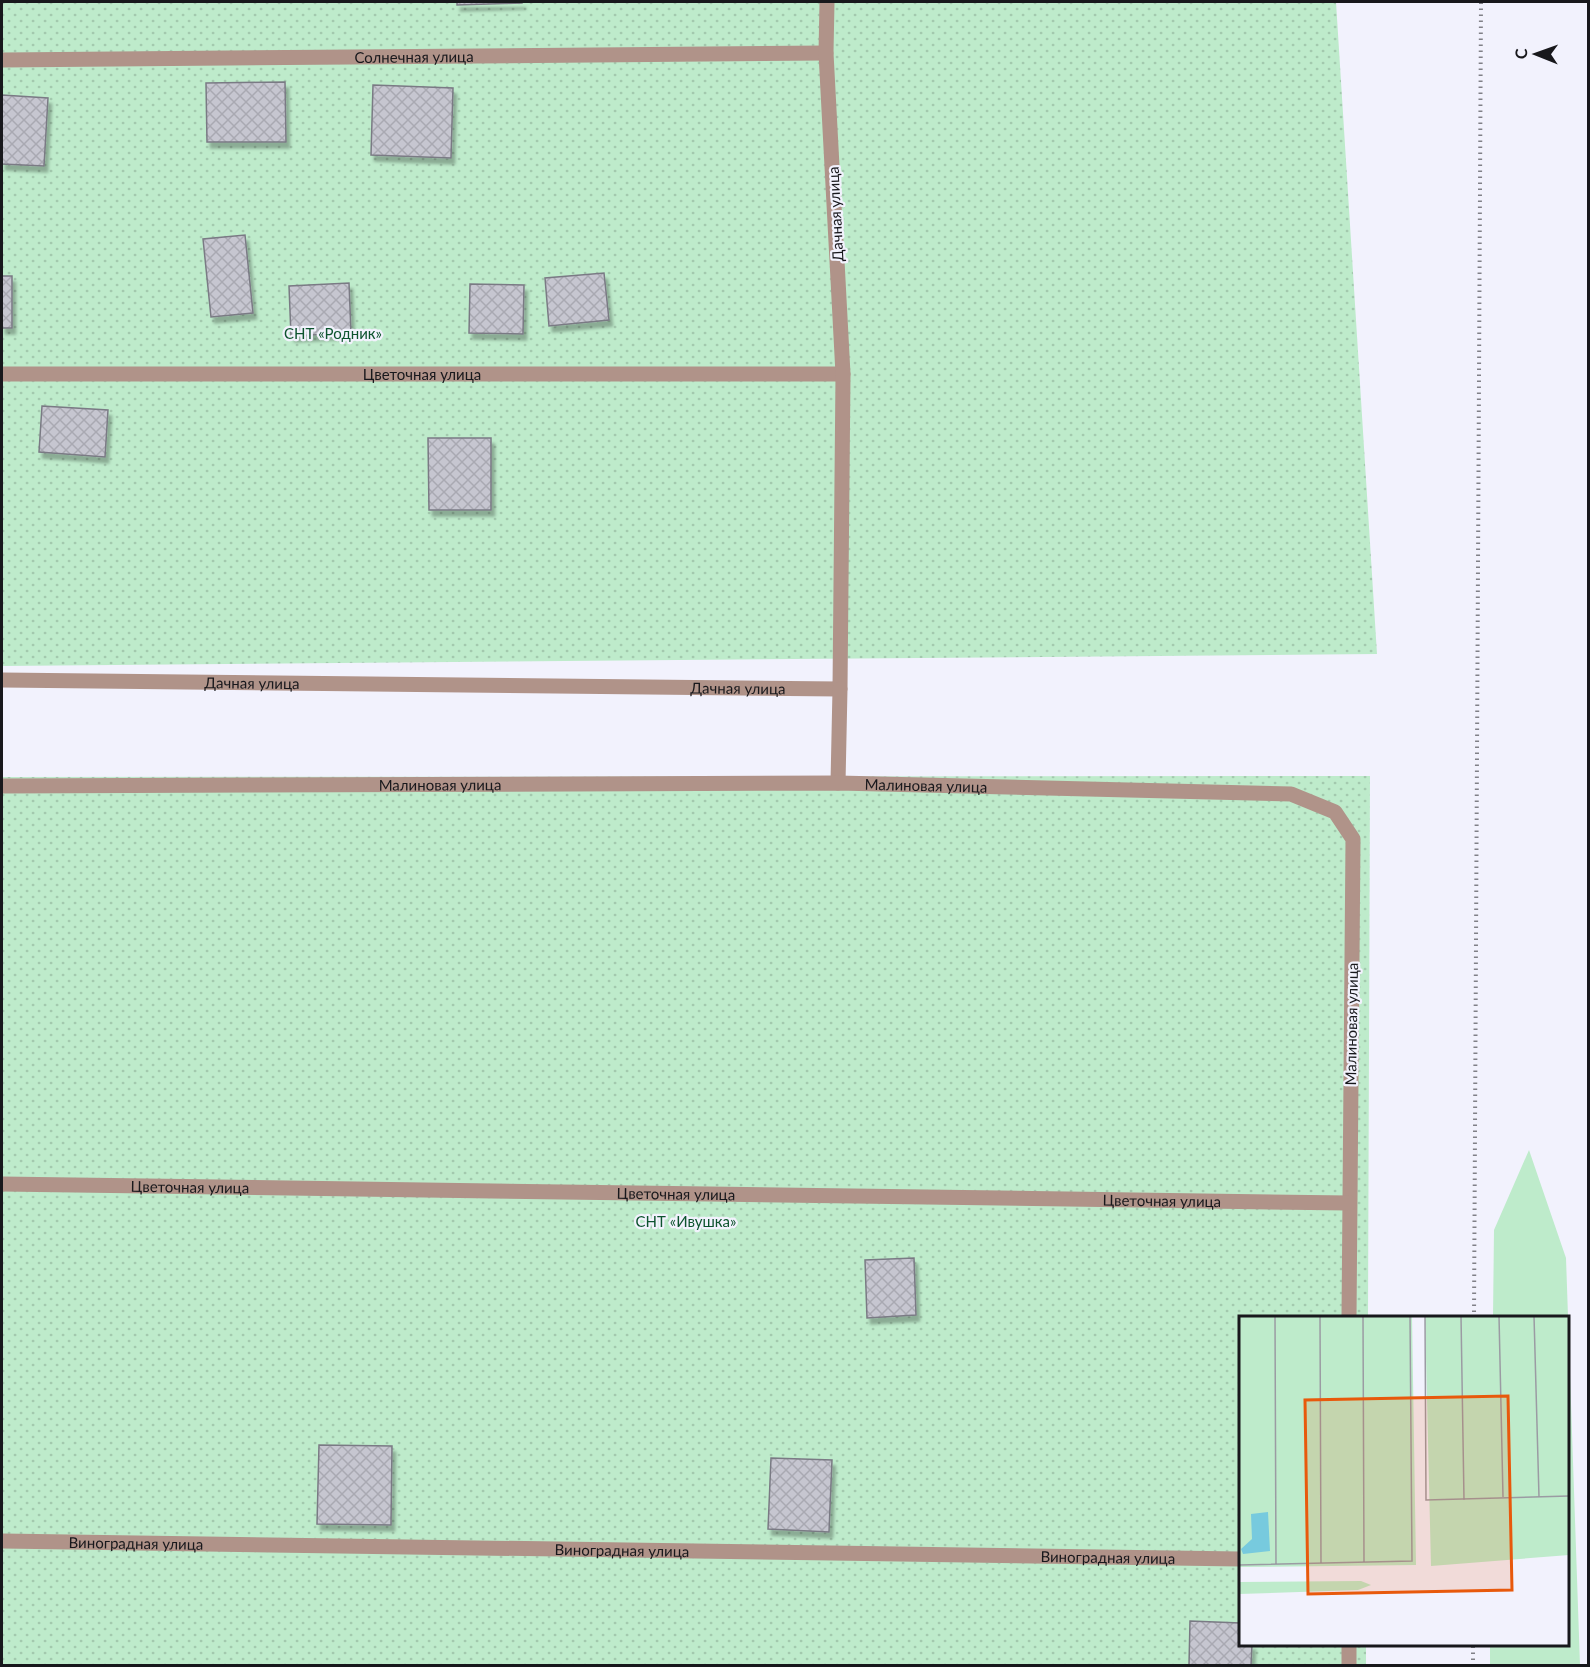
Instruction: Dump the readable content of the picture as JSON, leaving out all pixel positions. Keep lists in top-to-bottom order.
{
  "streets": {
    "street": [
      "Солнечная улица",
      "Дачная улица",
      "Цветочная улица",
      "Малиновая улица",
      "Виноградная улица"
    ]
  },
  "crossings": [
    ["Солнечная улица", "Дачная улица"],
    ["Дачная улица", "Цветочная улица"],
    ["Цветочная улица", "Малиновая улица"]
  ],
  "parks": ["СНТ «Родник»", "СНТ «Ивушка»"],
  "north": "left"
}
